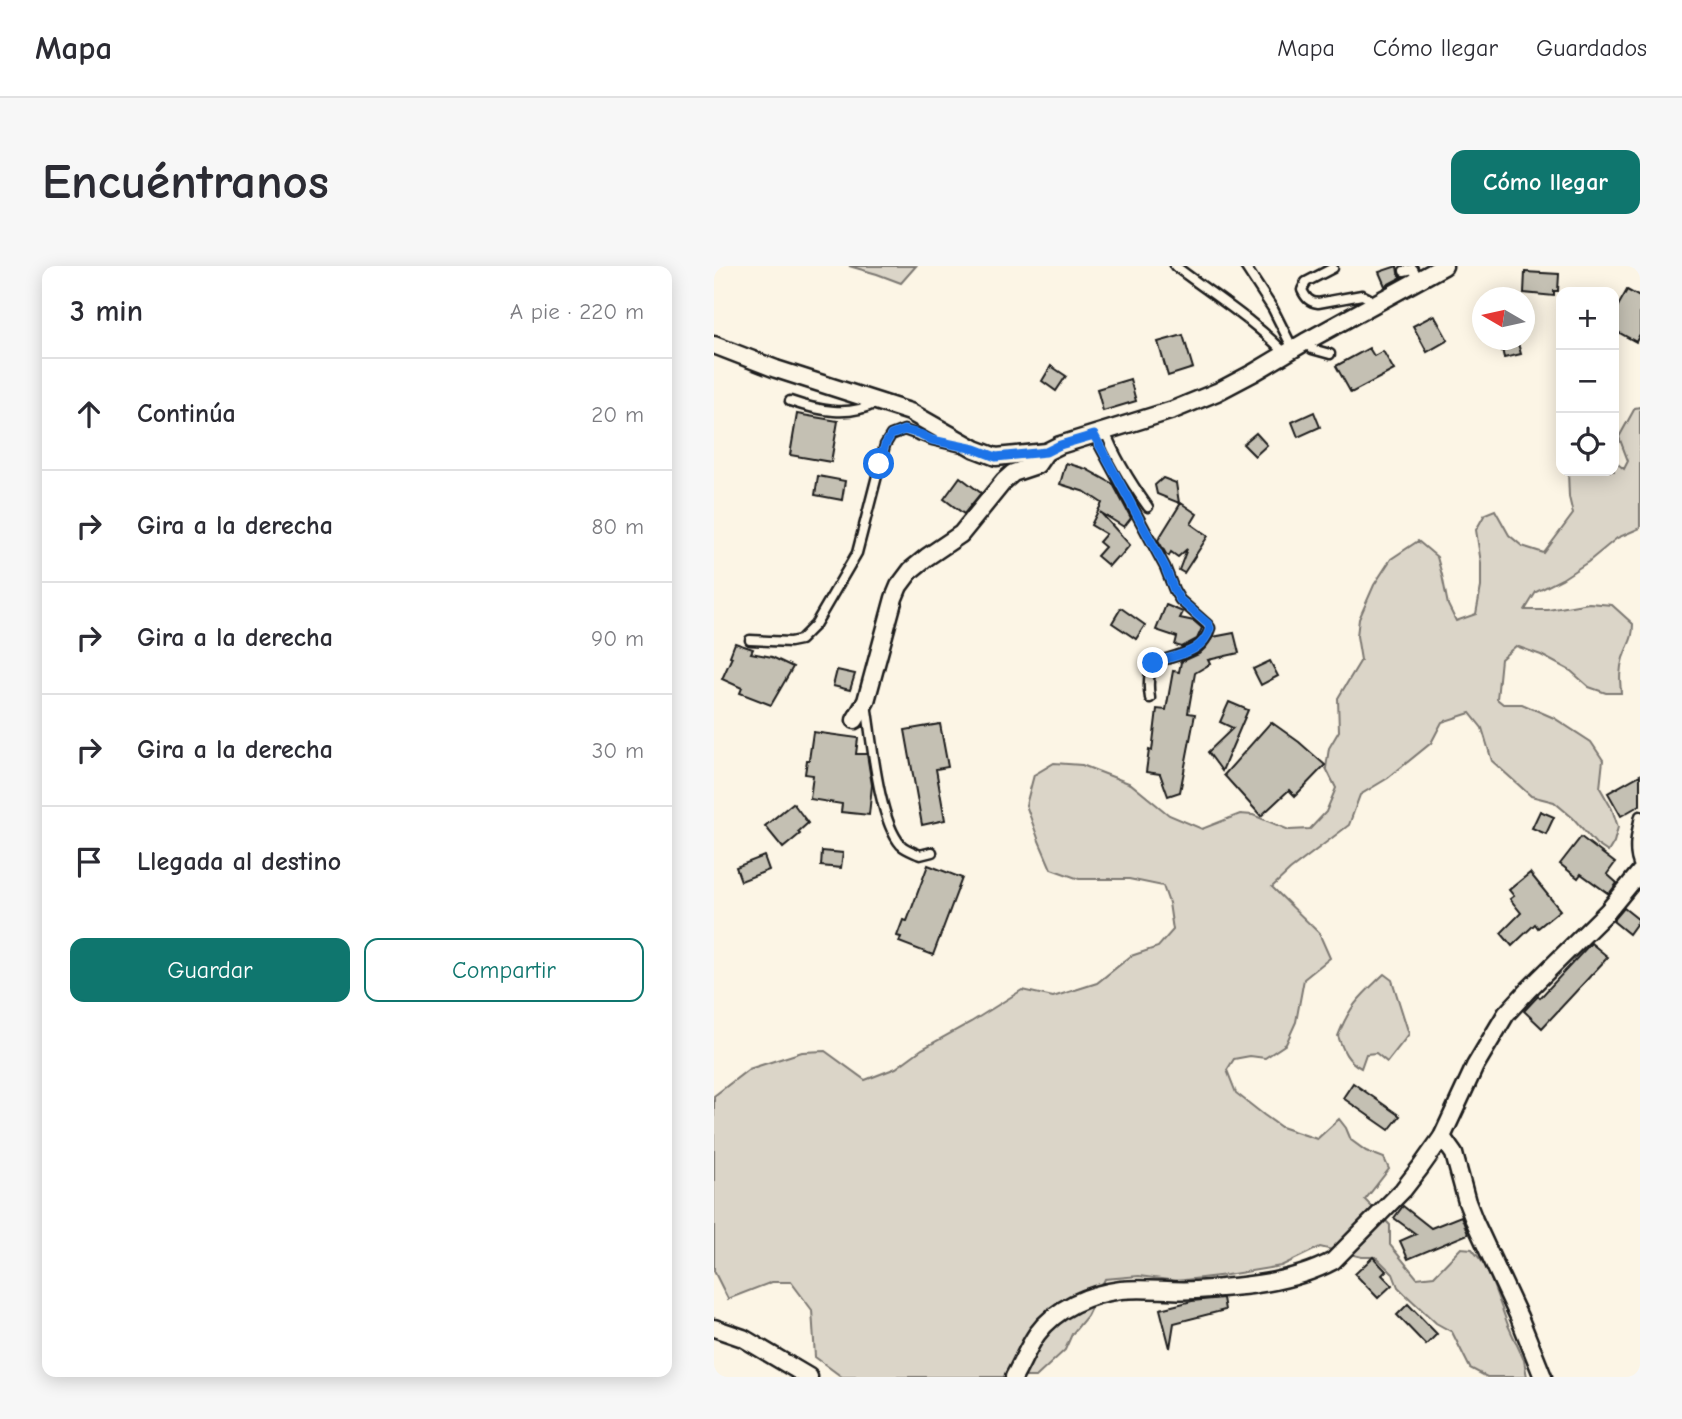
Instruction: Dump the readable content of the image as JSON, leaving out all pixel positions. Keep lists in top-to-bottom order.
{
  "north": "left",
  "page": {
    "header": "Mapa",
    "nav": ["Mapa", "Cómo llegar", "Guardados"],
    "buttons": [
      "Cómo llegar",
      ["Guardar", "Compartir"]
    ],
    "title": "Encuéntranos",
    "heading": ["3 min", "A pie · 220 m"],
    "map_buttons": ["+", "−"],
    "list": [
      ["Continúa", "20 m"],
      ["Gira a la derecha", "80 m"],
      ["Gira a la derecha", "90 m"],
      ["Gira a la derecha", "30 m"],
      "Llegada al destino"
    ]
  }
}
